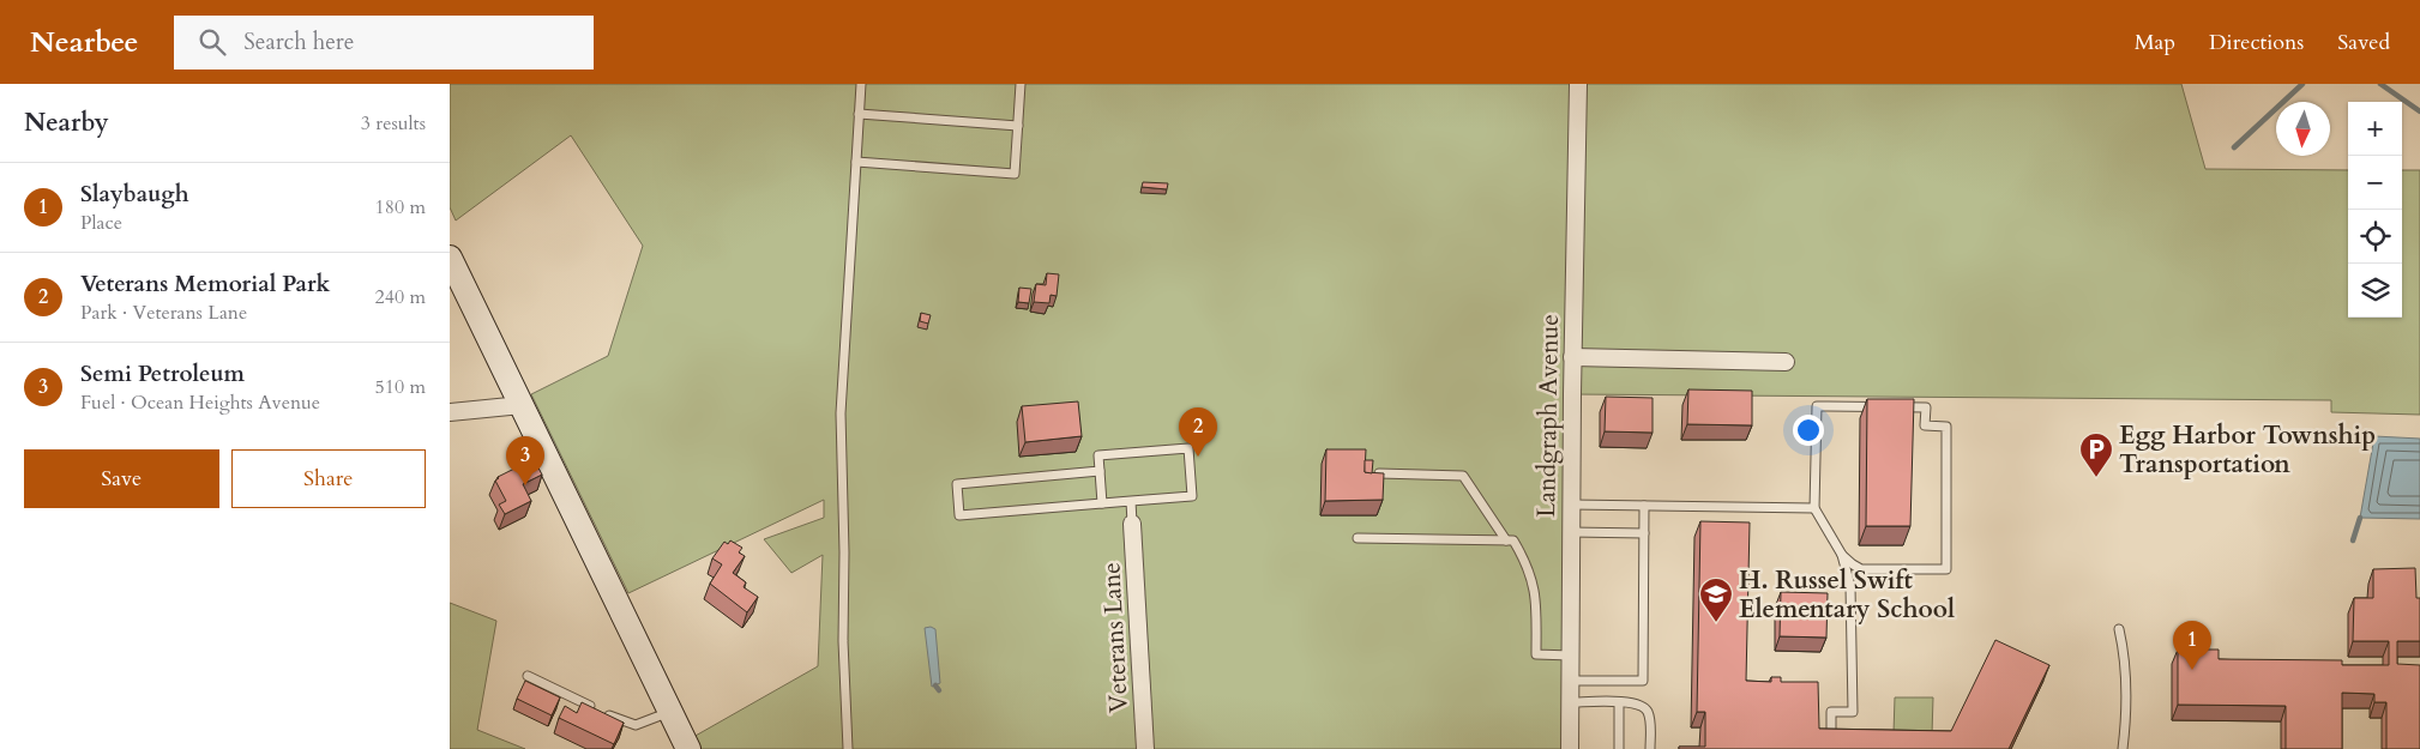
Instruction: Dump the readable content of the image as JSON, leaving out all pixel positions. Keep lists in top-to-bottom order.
{
  "streets": {
    "street": ["Landgraph Avenue", "Veterans Lane"]
  },
  "places": {
    "parking": ["Egg Harbor Township Transportation"],
    "school or university": ["H. Russel Swift Elementary School"]
  },
  "north": "bottom",
  "page": {
    "header": "Nearbee",
    "search": "Search here",
    "nav": ["Map", "Directions", "Saved"],
    "heading": ["Nearby", "3 results"],
    "map_buttons": ["+", "−"],
    "list": [
      {
        "mark": "1",
        "name": "Slaybaugh",
        "note": "Place",
        "value": "180 m"
      },
      {
        "mark": "2",
        "name": "Veterans Memorial Park",
        "note": "Park · Veterans Lane",
        "value": "240 m"
      },
      {
        "mark": "3",
        "name": "Semi Petroleum",
        "note": "Fuel · Ocean Heights Avenue",
        "value": "510 m"
      }
    ],
    "pins": ["2", "3", "1"],
    "buttons": ["Save", "Share"]
  }
}
